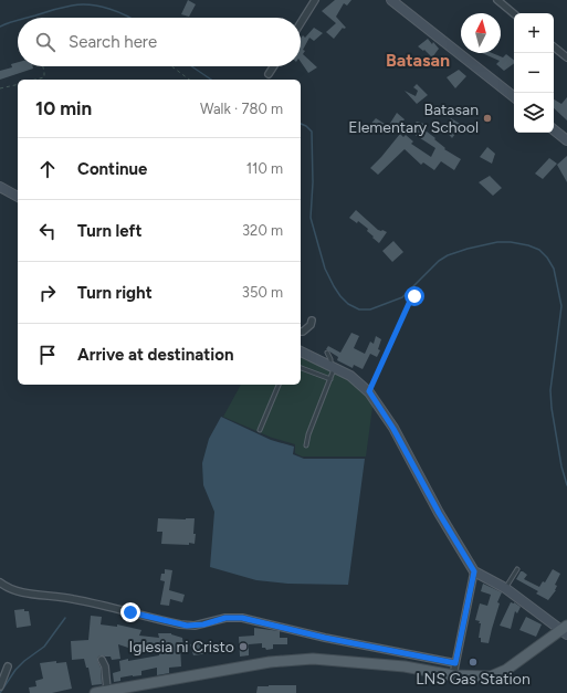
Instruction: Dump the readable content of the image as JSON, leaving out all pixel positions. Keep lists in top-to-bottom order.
{
  "districts": ["Batasan"],
  "places": ["Batasan Elementary School", "Iglesia ni Cristo", "LNS Gas Station"],
  "north": "top",
  "page": {
    "map_buttons": ["+", "−"],
    "search": "Search here",
    "heading": ["10 min", "Walk · 780 m"],
    "list": [
      ["Continue", "110 m"],
      ["Turn left", "320 m"],
      ["Turn right", "350 m"],
      "Arrive at destination"
    ]
  }
}
